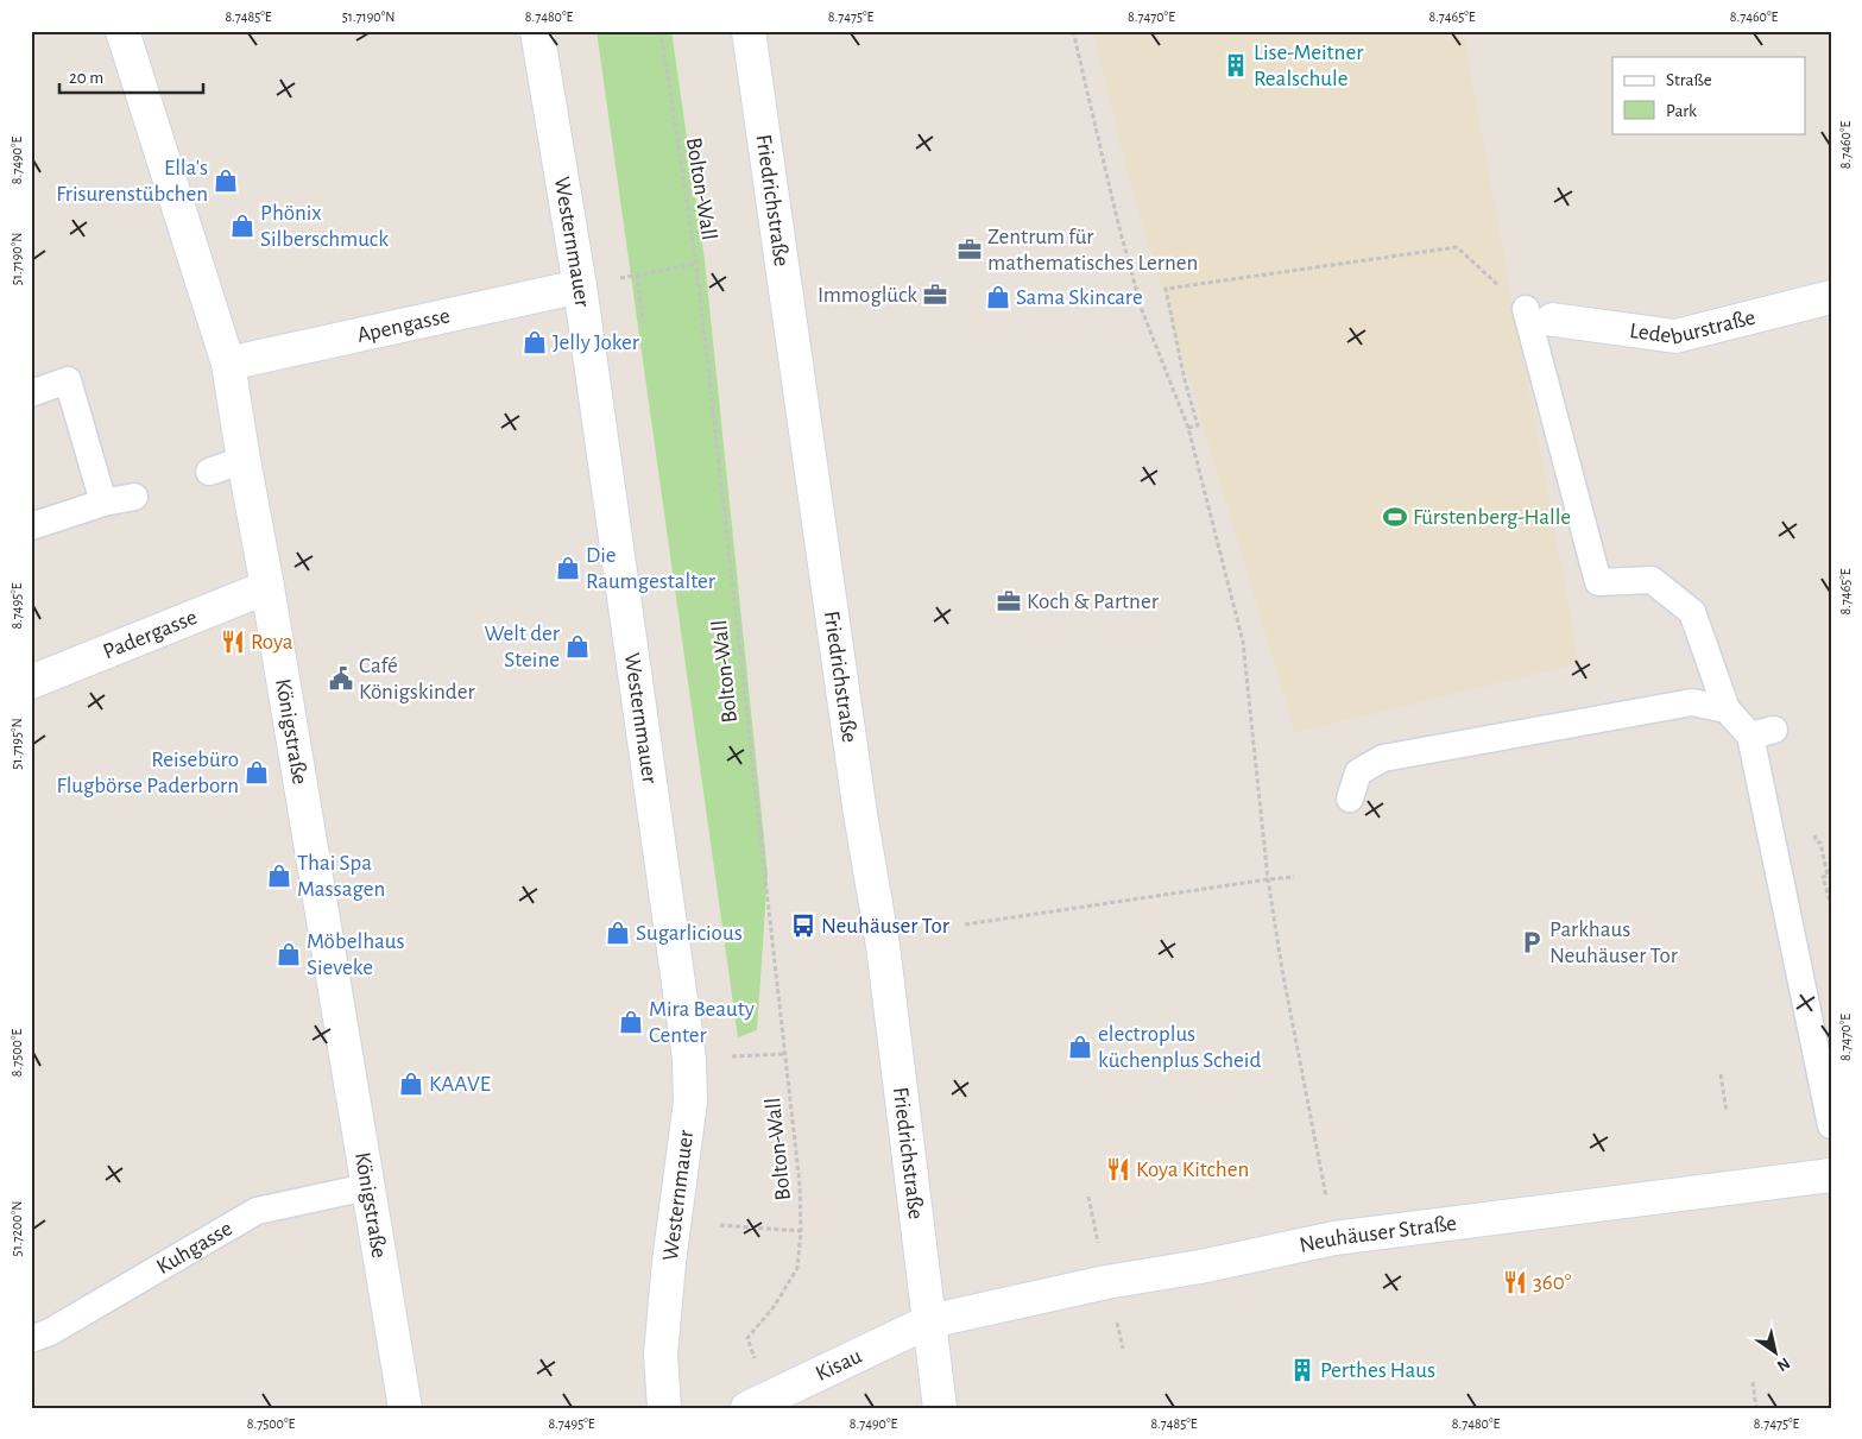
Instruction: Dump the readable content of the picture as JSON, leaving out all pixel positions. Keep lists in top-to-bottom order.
{
  "streets": {
    "street": [
      "Friedrichstraße",
      "Westernmauer",
      "Ledeburstraße",
      "Apengasse",
      "Padergasse",
      "Königstraße",
      "Neuhäuser Straße",
      "Kisau"
    ],
    "lane": ["Kuhgasse"],
    "path": ["Bolton-Wall"]
  },
  "crossings": [
    ["Bolton-Wall", "Kisau"],
    ["Friedrichstraße", "Neuhäuser Straße"],
    ["Friedrichstraße", "Kisau"],
    ["Westernmauer", "Apengasse"],
    ["Apengasse", "Königstraße"],
    ["Padergasse", "Königstraße"],
    ["Königstraße", "Kuhgasse"],
    ["Neuhäuser Straße", "Kisau"]
  ],
  "places": {
    "building": ["Lise-Meitner Realschule", "Perthes Haus"],
    "shop": [
      "Ella's Frisurenstübchen",
      "Phönix Silberschmuck",
      "Sama Skincare",
      "Jelly Joker",
      "Die Raumgestalter",
      "Welt der Steine",
      "Reisebüro Flugbörse Paderborn",
      "Thai Spa Massagen",
      "Sugarlicious",
      "Möbelhaus Sieveke",
      "Mira Beauty Center",
      "electroplus küchenplus Scheid",
      "KAAVE"
    ],
    "office": ["Zentrum für mathematisches Lernen", "Immoglück", "Koch & Partner"],
    "sports": ["Fürstenberg-Halle"],
    "restaurant": ["Roya", "Koya Kitchen", "360°"],
    "public building": ["Café Königskinder"],
    "bus stop": ["Neuhäuser Tor"],
    "parking": ["Parkhaus Neuhäuser Tor"]
  },
  "legend": ["Straße", "Park"],
  "scale_bar": "20 m",
  "north": "bottom right",
  "coordinates": [
    "8.7485°E",
    "51.7190°N",
    "8.7480°E",
    "8.7475°E",
    "8.7470°E",
    "8.7465°E",
    "8.7460°E",
    "8.7490°E",
    "8.7495°E",
    "51.7195°N",
    "8.7500°E",
    "51.7200°N"
  ]
}
